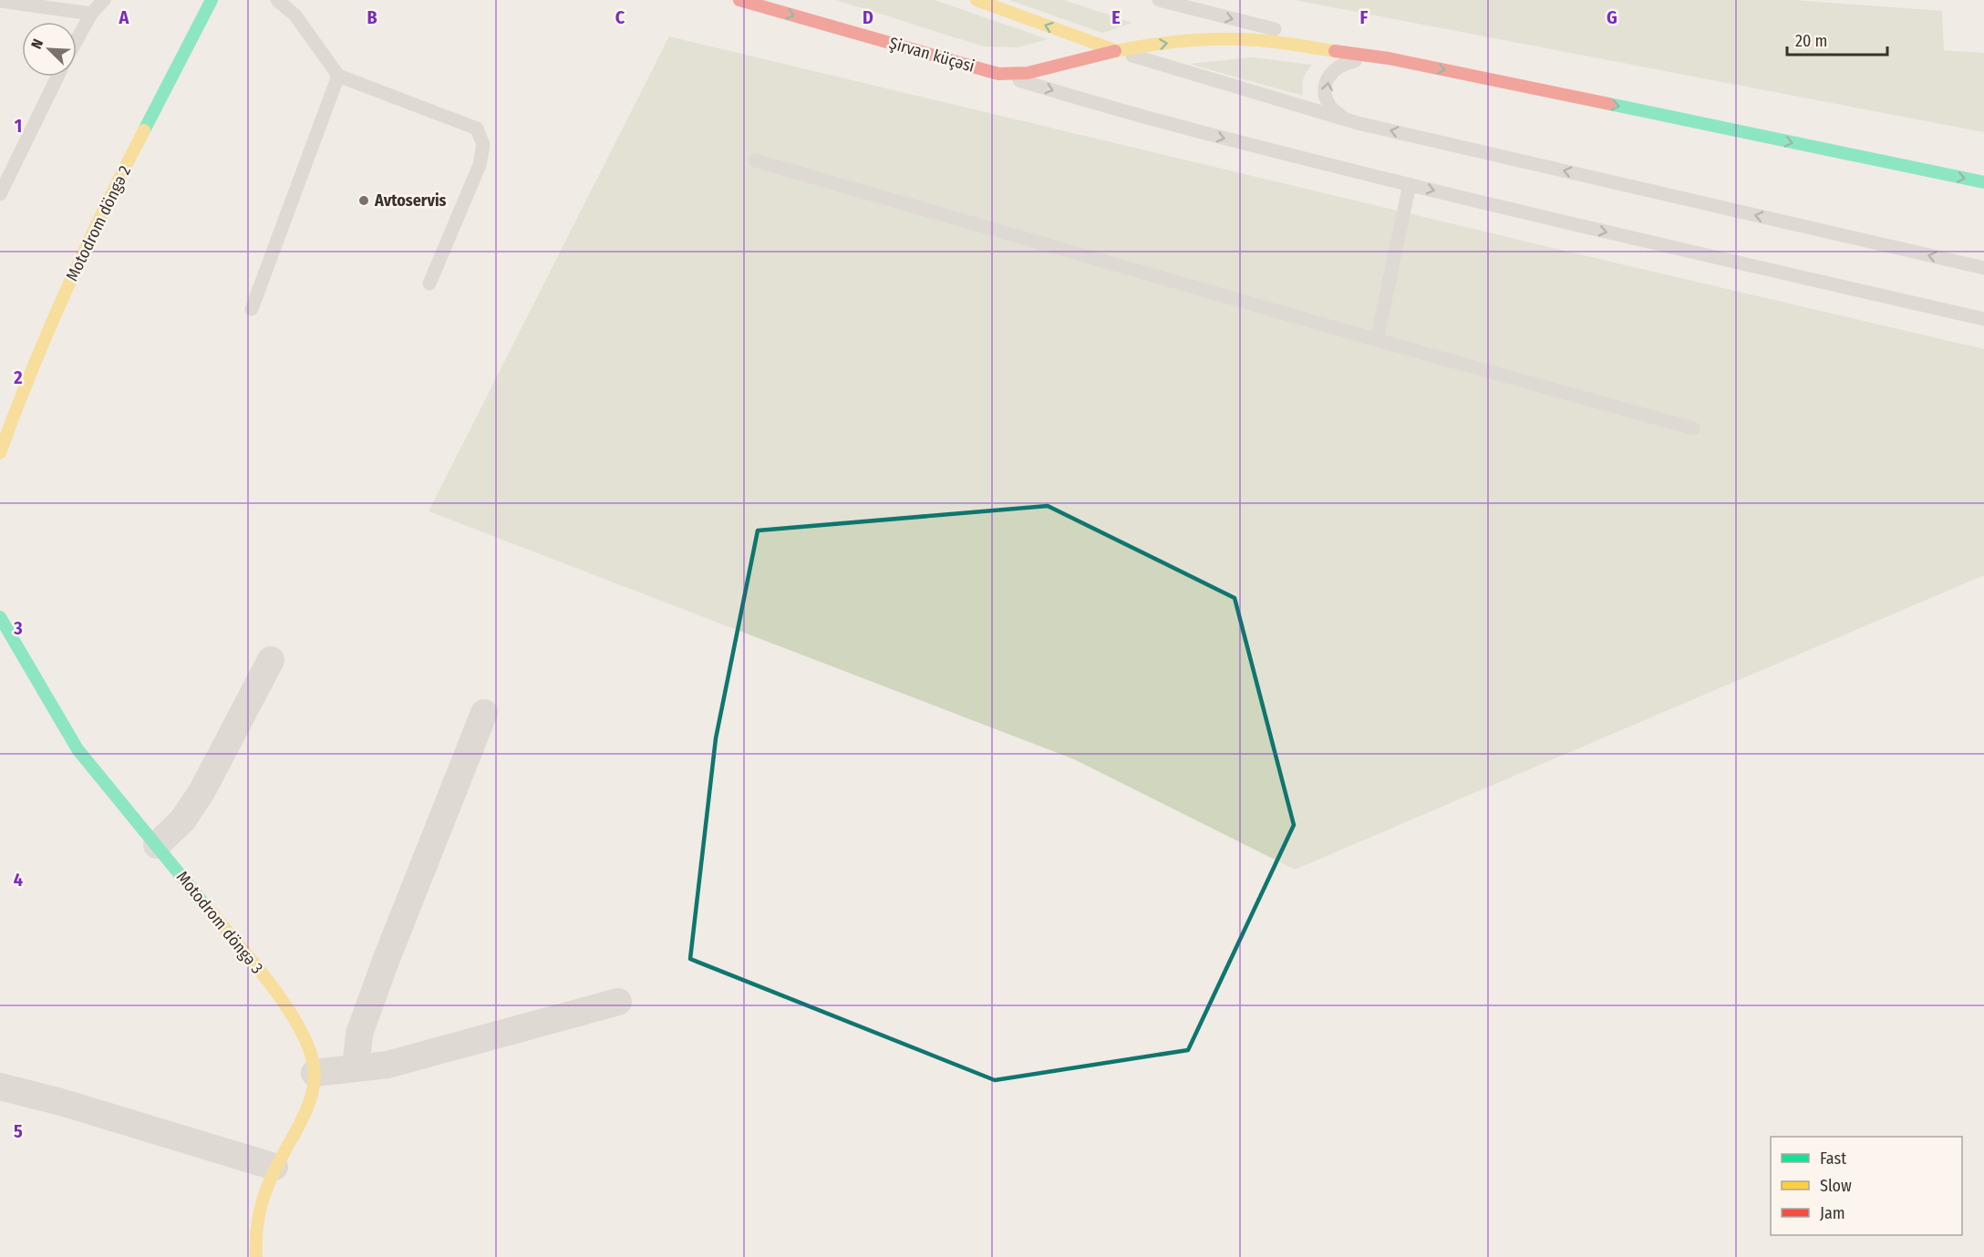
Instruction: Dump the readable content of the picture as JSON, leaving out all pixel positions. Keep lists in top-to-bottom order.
{
  "streets": {
    "main road": ["Şirvan küçəsi", "Motodrom döngə 2", "Motodrom döngə 3"]
  },
  "one_way": ["Şirvan küçəsi"],
  "places": ["Avtoservis"],
  "legend": ["Fast", "Slow", "Jam"],
  "scale_bar": "20 m",
  "north": "top left",
  "grid": {
    "columns": [
      "A",
      "B",
      "C",
      "D",
      "E",
      "F",
      "G"
    ],
    "rows": [
      "1",
      "2",
      "3",
      "4",
      "5"
    ]
  }
}
